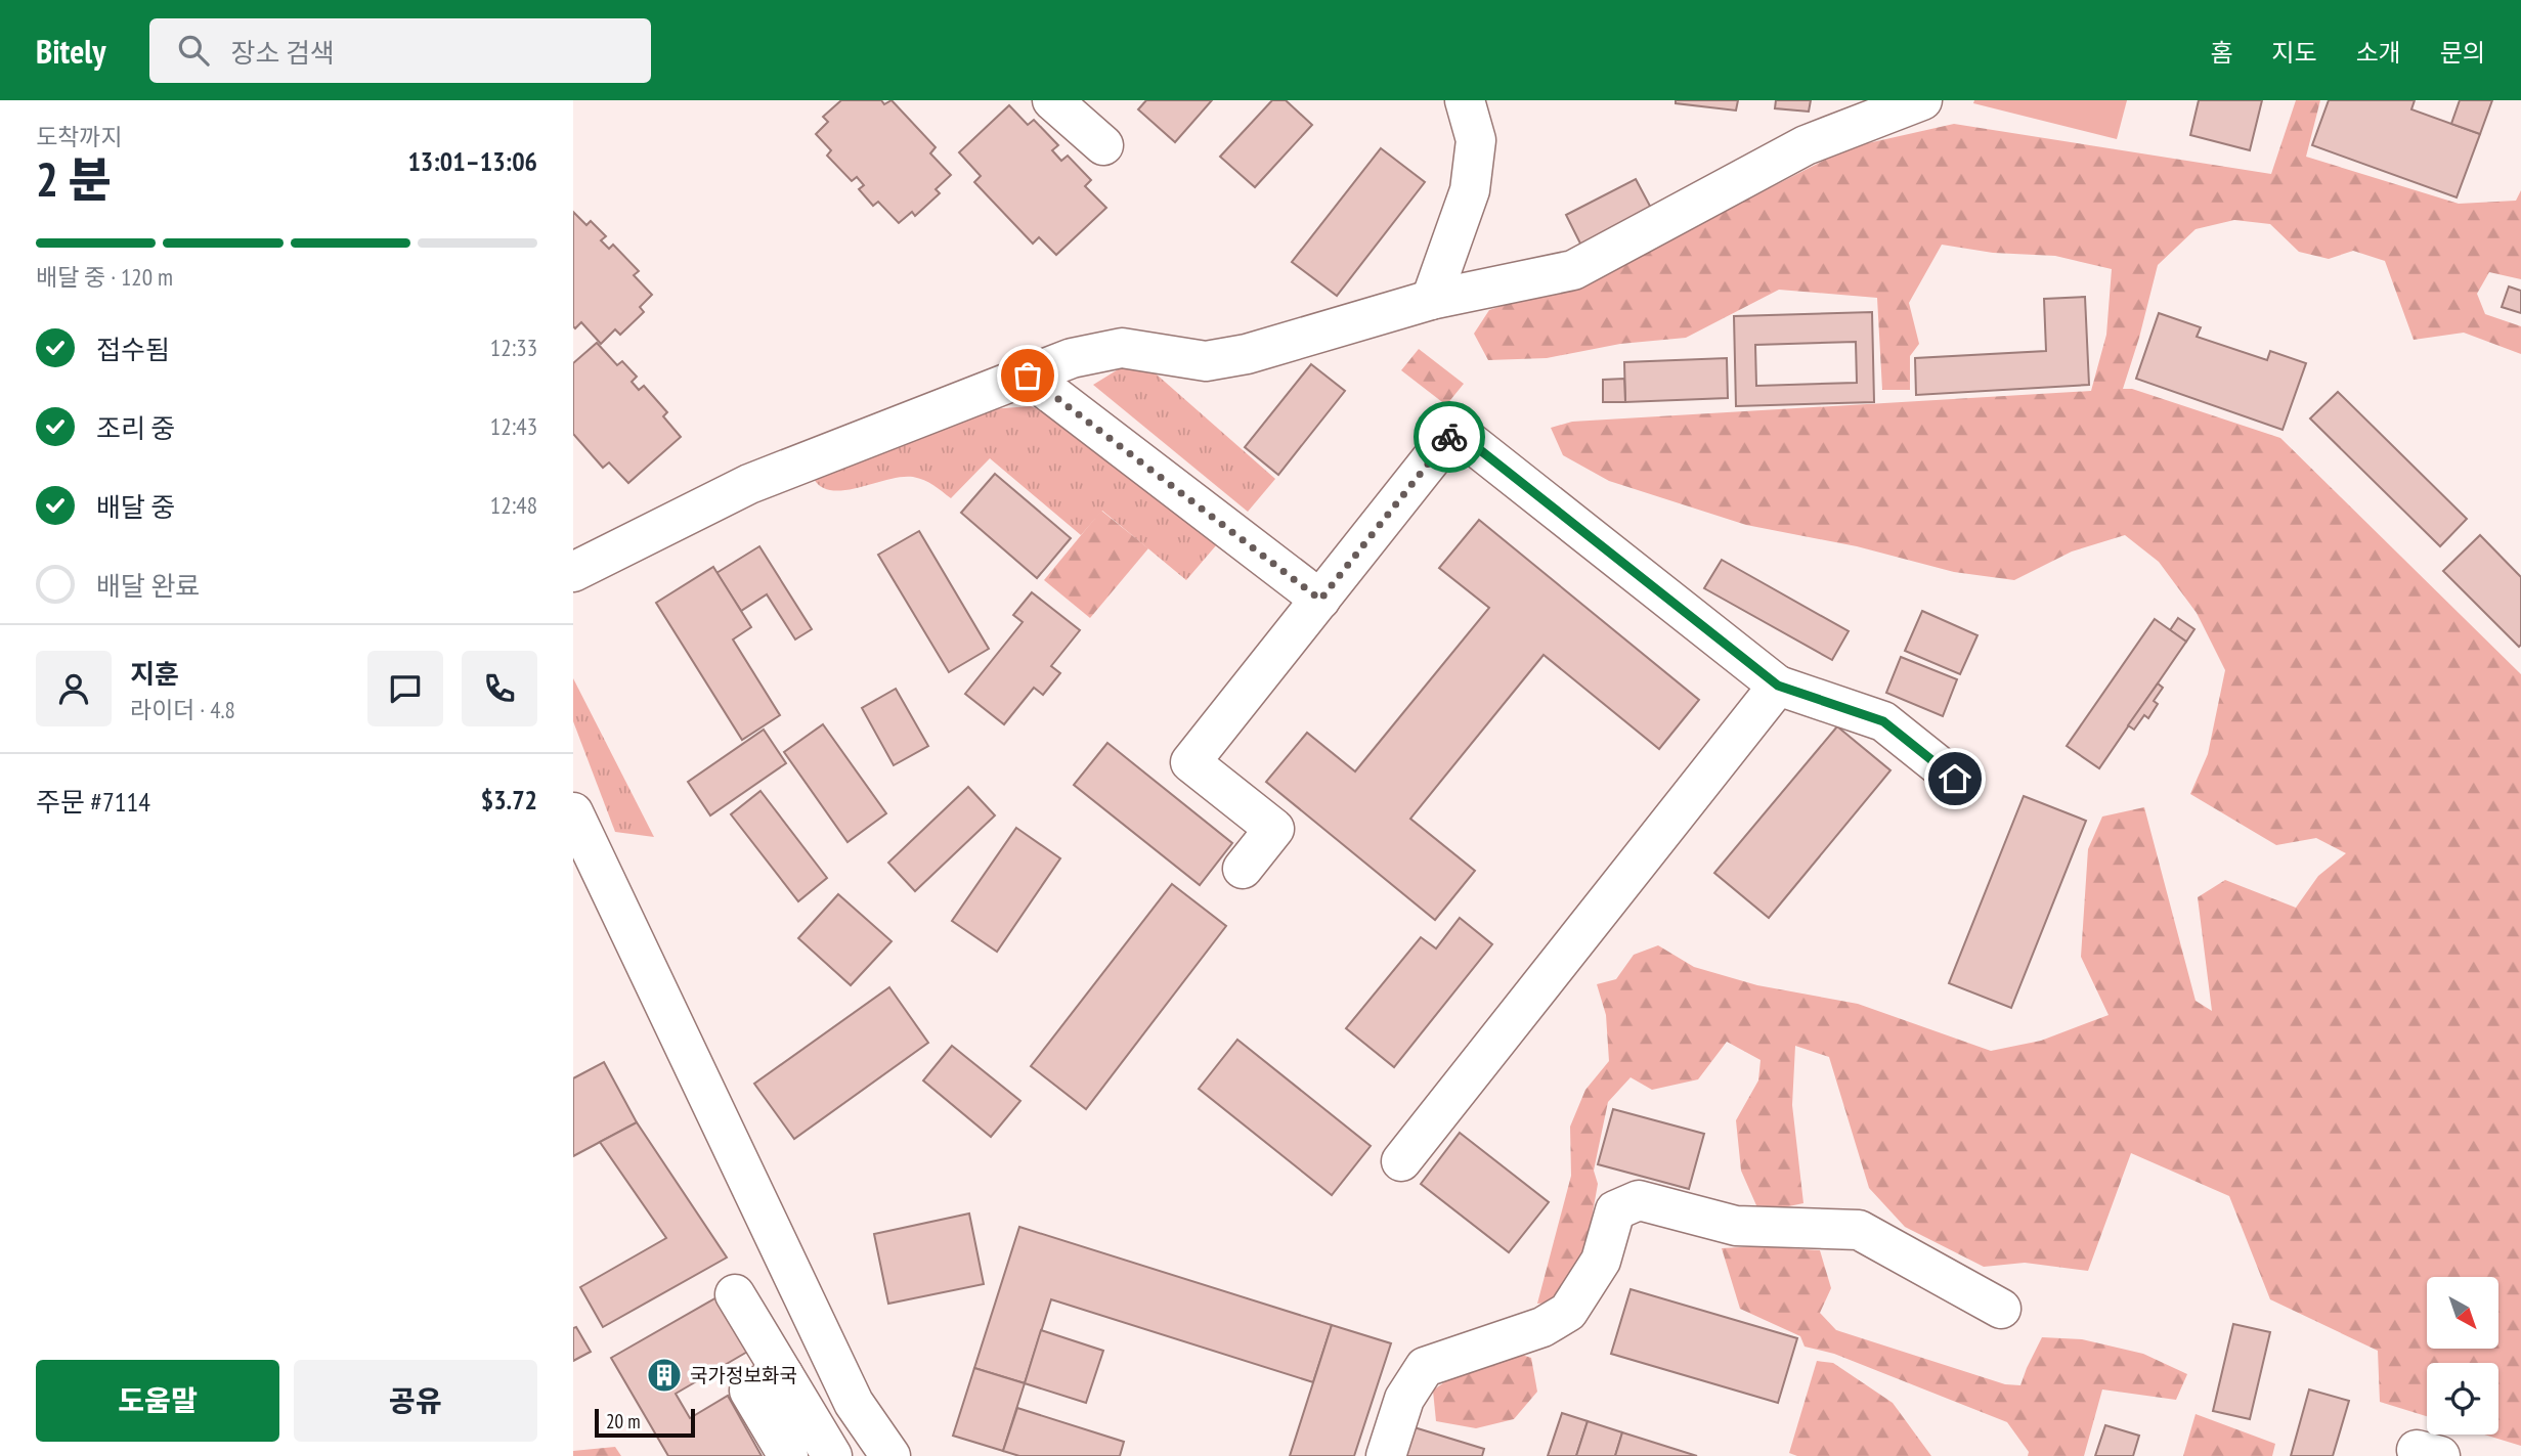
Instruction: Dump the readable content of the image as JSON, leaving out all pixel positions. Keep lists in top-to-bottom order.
{
  "places": {
    "building": ["국가정보화국"]
  },
  "scale_bar": "20 m",
  "north": "bottom right",
  "page": {
    "header": "Bitely",
    "search": "장소 검색",
    "nav": [
      "홈",
      "지도",
      "소개",
      "문의"
    ],
    "heading": ["2 분", "도착까지", "13:01–13:06"],
    "panel": [
      "지훈",
      "라이더 · 4.8",
      "주문 #7114",
      "$3.72"
    ],
    "bar": "배달 중 · 120 m",
    "list": [
      ["접수됨", "12:33"],
      ["조리 중", "12:43"],
      ["배달 중", "12:48"],
      "배달 완료"
    ],
    "buttons": ["도움말", "공유"],
    "scale": "20 m"
  }
}
